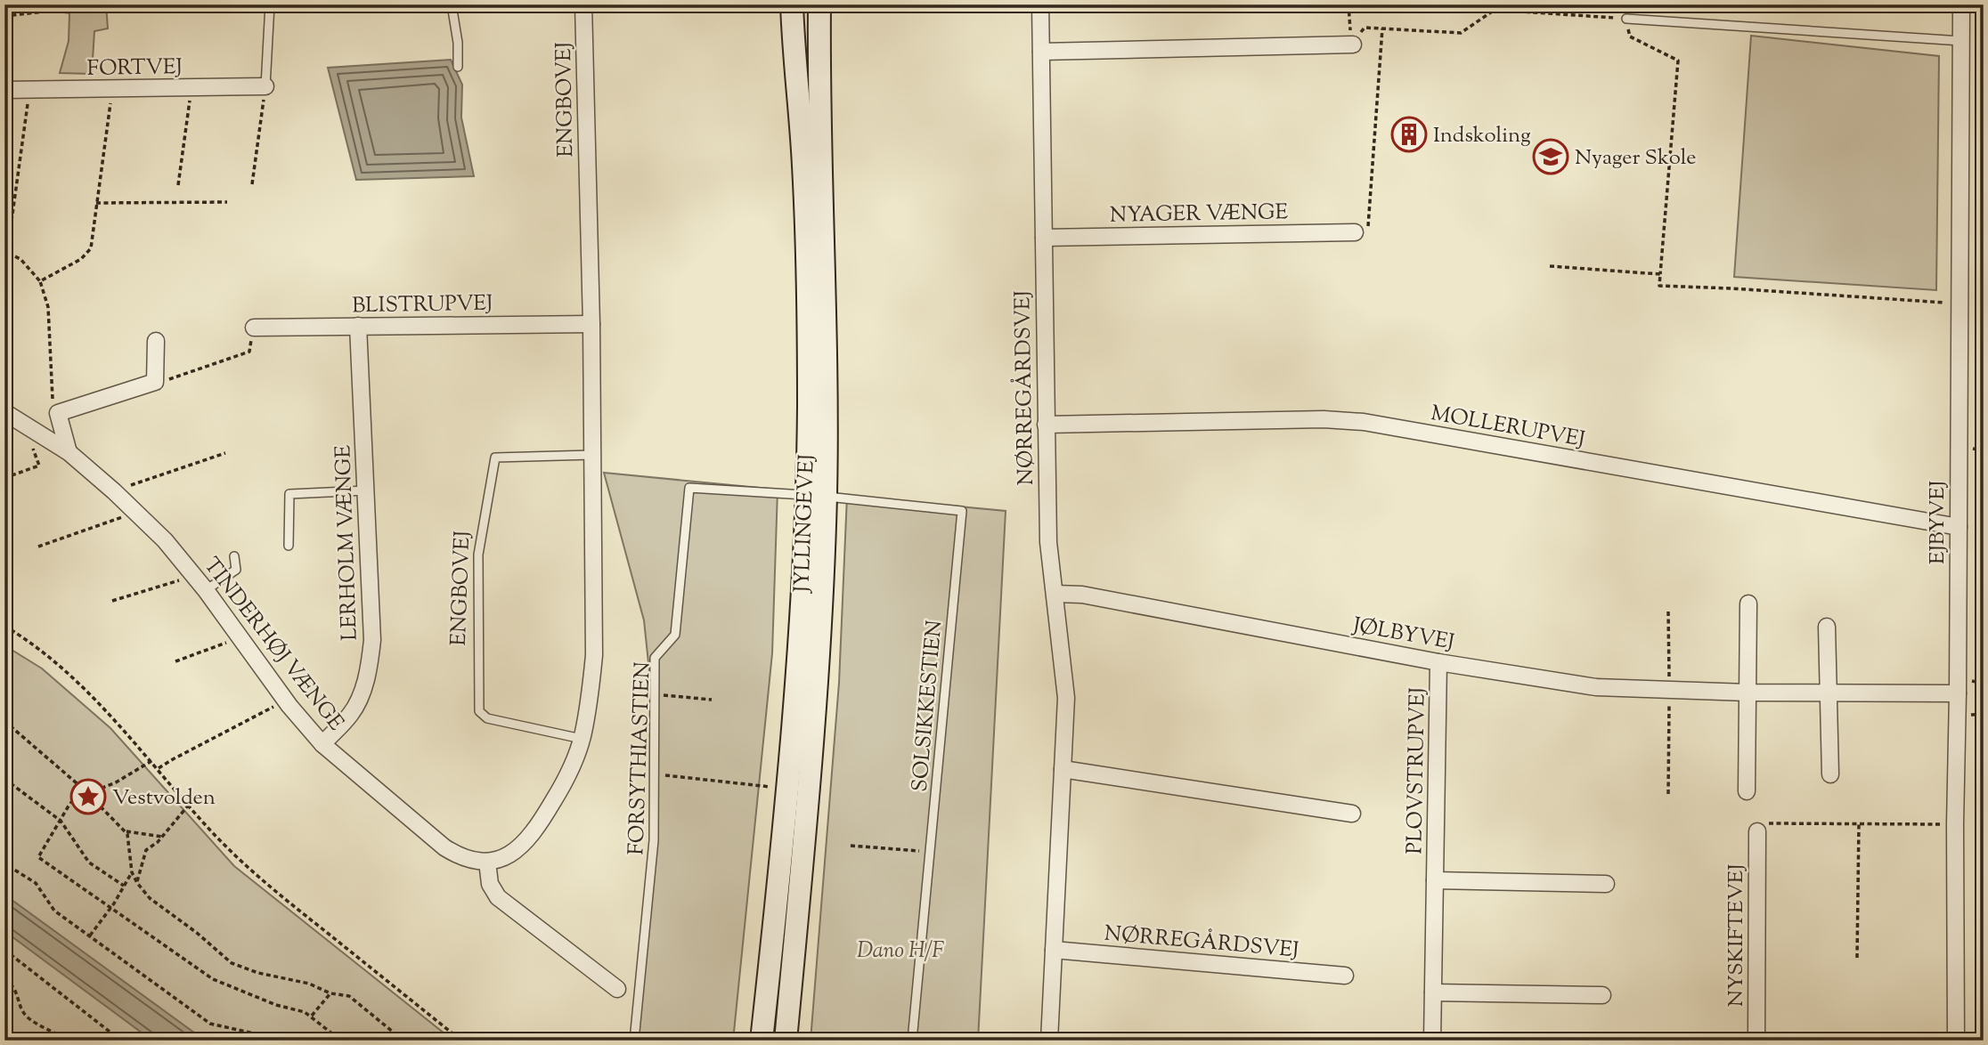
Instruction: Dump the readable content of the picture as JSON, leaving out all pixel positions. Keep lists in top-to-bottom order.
{
  "streets": {
    "street": [
      "FORTVEJ",
      "ENGBOVEJ",
      "NYAGER VÆNGE",
      "BLISTRUPVEJ",
      "NØRREGÅRDSVEJ",
      "MOLLERUPVEJ",
      "EJBYVEJ",
      "JYLLINGEVEJ",
      "LERHOLM VÆNGE",
      "JØLBYVEJ",
      "TINDERHØJ VÆNGE",
      "PLOVSTRUPVEJ",
      "NYSKIFTEVEJ"
    ],
    "lane": ["SOLSIKKESTIEN", "FORSYTHIASTIEN"]
  },
  "crossings": [
    ["ENGBOVEJ", "BLISTRUPVEJ"],
    ["ENGBOVEJ", "TINDERHØJ VÆNGE"],
    ["NYAGER VÆNGE", "NØRREGÅRDSVEJ"],
    ["BLISTRUPVEJ", "LERHOLM VÆNGE"],
    ["NØRREGÅRDSVEJ", "MOLLERUPVEJ"],
    ["NØRREGÅRDSVEJ", "JØLBYVEJ"],
    ["MOLLERUPVEJ", "EJBYVEJ"],
    ["EJBYVEJ", "JØLBYVEJ"],
    ["JYLLINGEVEJ", "SOLSIKKESTIEN"],
    ["JYLLINGEVEJ", "FORSYTHIASTIEN"],
    ["LERHOLM VÆNGE", "TINDERHØJ VÆNGE"],
    ["JØLBYVEJ", "PLOVSTRUPVEJ"],
    ["SOLSIKKESTIEN", "FORSYTHIASTIEN"]
  ],
  "parks": ["Dano H/F"],
  "places": {
    "building": ["Indskoling"],
    "school or university": ["Nyager Skole"],
    "place": ["Vestvolden"]
  }
}
